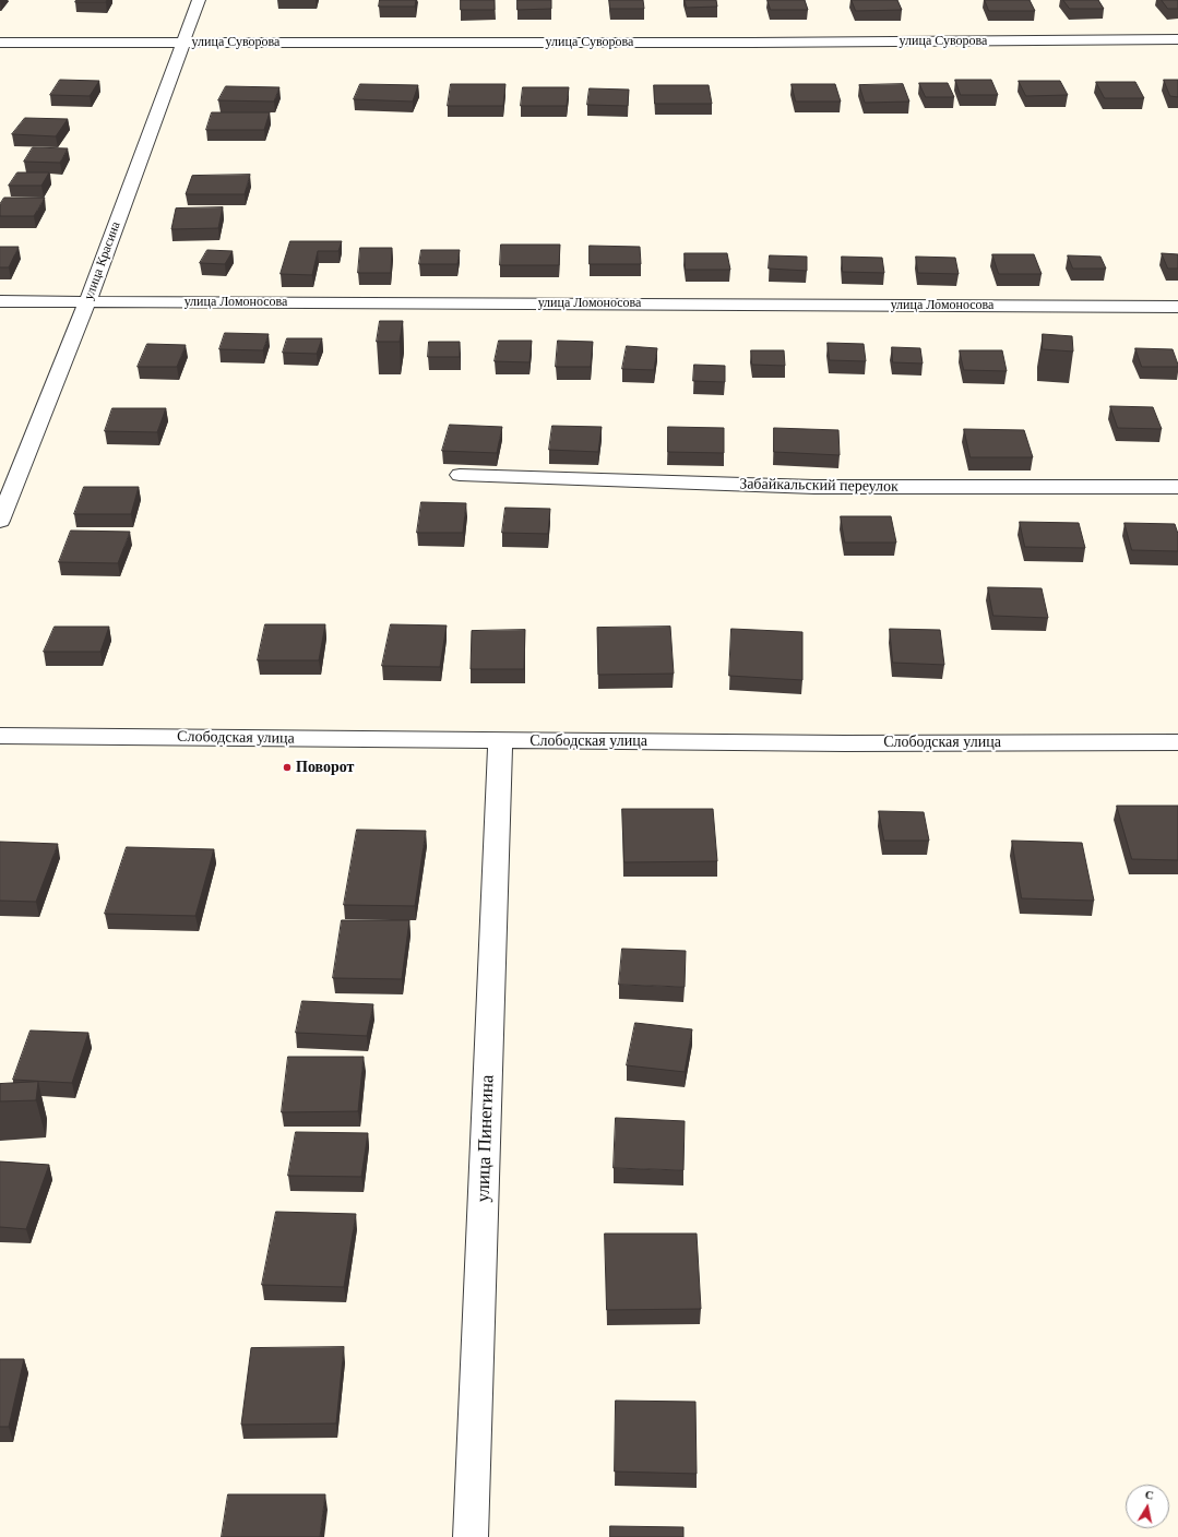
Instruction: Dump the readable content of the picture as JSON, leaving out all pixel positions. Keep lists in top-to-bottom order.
{
  "streets": {
    "street": [
      "улица Суворова",
      "улица Красина",
      "улица Ломоносова",
      "Забайкальский переулок",
      "Слободская улица",
      "улица Пинегина"
    ]
  },
  "crossings": [
    ["улица Суворова", "улица Красина"],
    ["улица Красина", "улица Ломоносова"],
    ["Слободская улица", "улица Пинегина"]
  ],
  "places": ["Поворот"],
  "north": "top"
}
